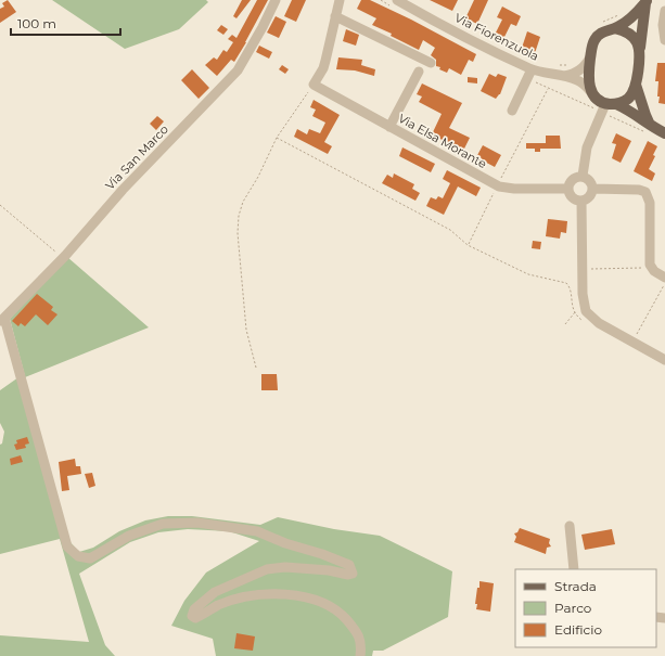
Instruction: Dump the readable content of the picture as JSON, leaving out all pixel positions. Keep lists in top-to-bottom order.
{
  "streets": {
    "street": ["Via Fiorenzuola", "Via Elsa Morante", "Via San Marco"]
  },
  "legend": ["Strada", "Parco", "Edificio"],
  "scale_bar": "100 m"
}
